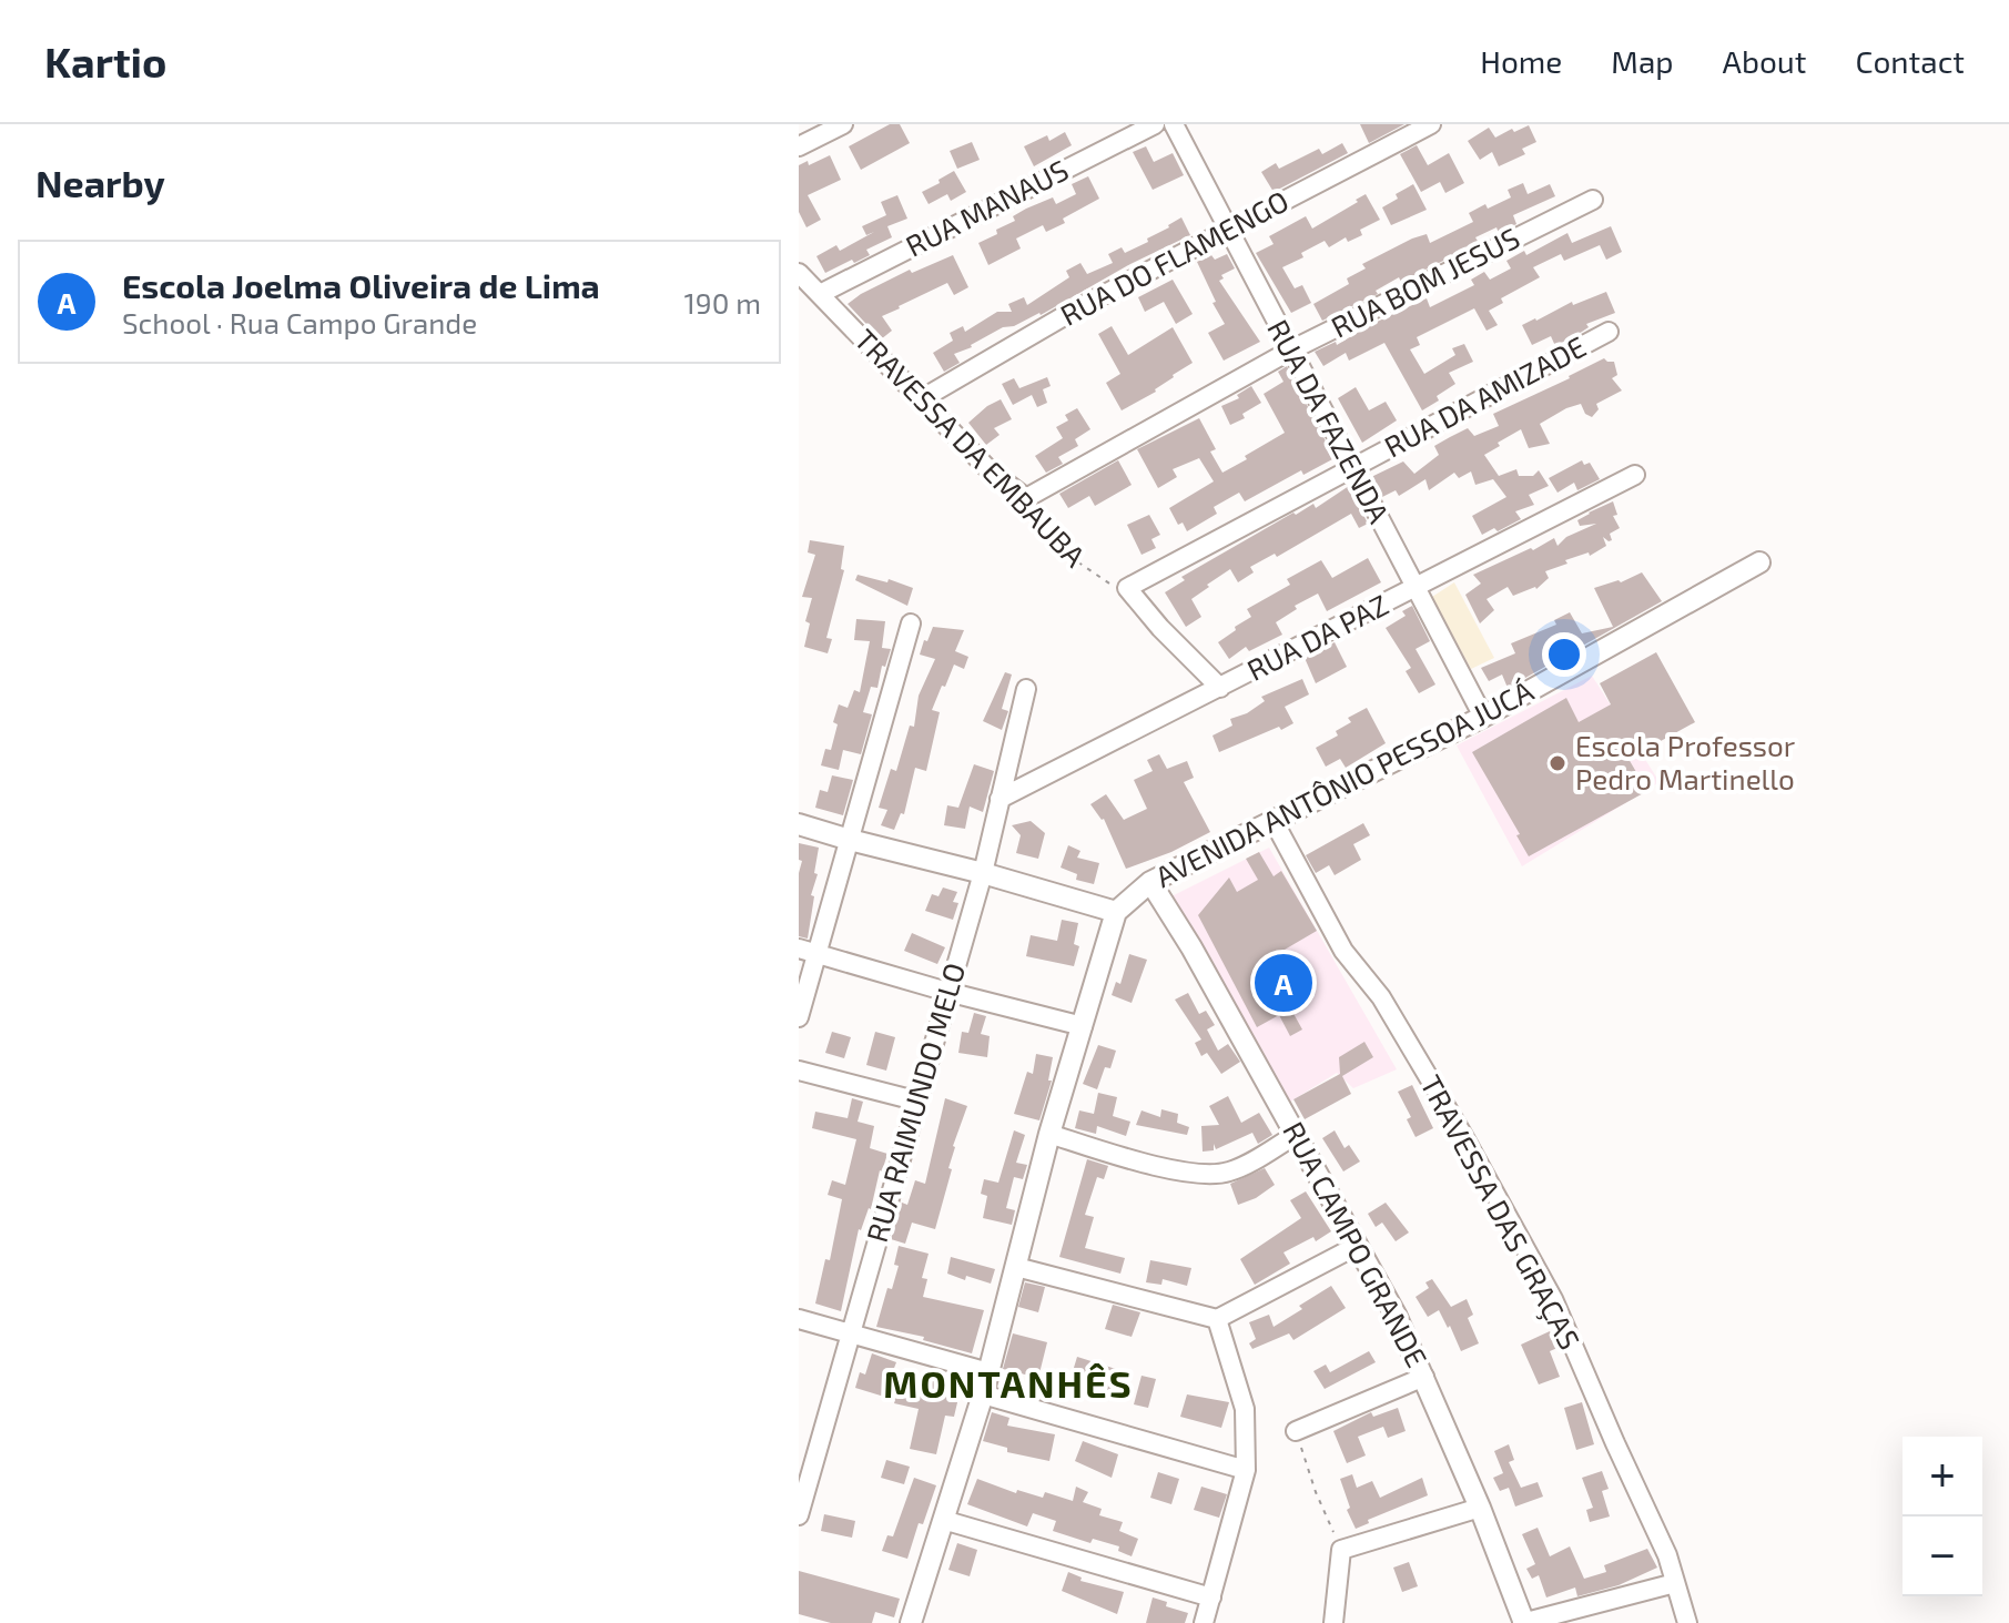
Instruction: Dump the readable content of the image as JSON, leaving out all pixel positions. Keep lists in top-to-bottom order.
{
  "streets": {
    "street": [
      "RUA MANAUS",
      "RUA DO FLAMENGO",
      "RUA BOM JESUS",
      "RUA DA AMIZADE",
      "RUA DA FAZENDA",
      "TRAVESSA DA EMBAUBA",
      "RUA DA PAZ",
      "AVENIDA ANTÔNIO PESSOA JUCÁ",
      "RUA RAIMUNDO MELO",
      "TRAVESSA DAS GRAÇAS",
      "RUA CAMPO GRANDE"
    ]
  },
  "crossings": [
    ["RUA MANAUS", "TRAVESSA DA EMBAUBA"],
    ["RUA DO FLAMENGO", "RUA DA FAZENDA"],
    ["RUA DO FLAMENGO", "TRAVESSA DA EMBAUBA"],
    ["RUA BOM JESUS", "RUA DA FAZENDA"],
    ["RUA BOM JESUS", "TRAVESSA DA EMBAUBA"],
    ["RUA DA AMIZADE", "RUA DA FAZENDA"],
    ["RUA DA AMIZADE", "TRAVESSA DA EMBAUBA"],
    ["RUA DA FAZENDA", "RUA DA PAZ"],
    ["RUA DA FAZENDA", "AVENIDA ANTÔNIO PESSOA JUCÁ"],
    ["RUA DA PAZ", "RUA RAIMUNDO MELO"],
    ["AVENIDA ANTÔNIO PESSOA JUCÁ", "TRAVESSA DAS GRAÇAS"],
    ["AVENIDA ANTÔNIO PESSOA JUCÁ", "RUA CAMPO GRANDE"]
  ],
  "districts": ["MONTANHÊS"],
  "places": ["Escola Professor Pedro Martinello"],
  "page": {
    "header": "Kartio",
    "nav": [
      "Home",
      "Map",
      "About",
      "Contact"
    ],
    "heading": "Nearby",
    "list": [
      {
        "mark": "A",
        "name": "Escola Joelma Oliveira de Lima",
        "note": "School · Rua Campo Grande",
        "value": "190 m"
      }
    ],
    "pins": "A",
    "map_buttons": ["+", "−"]
  }
}
